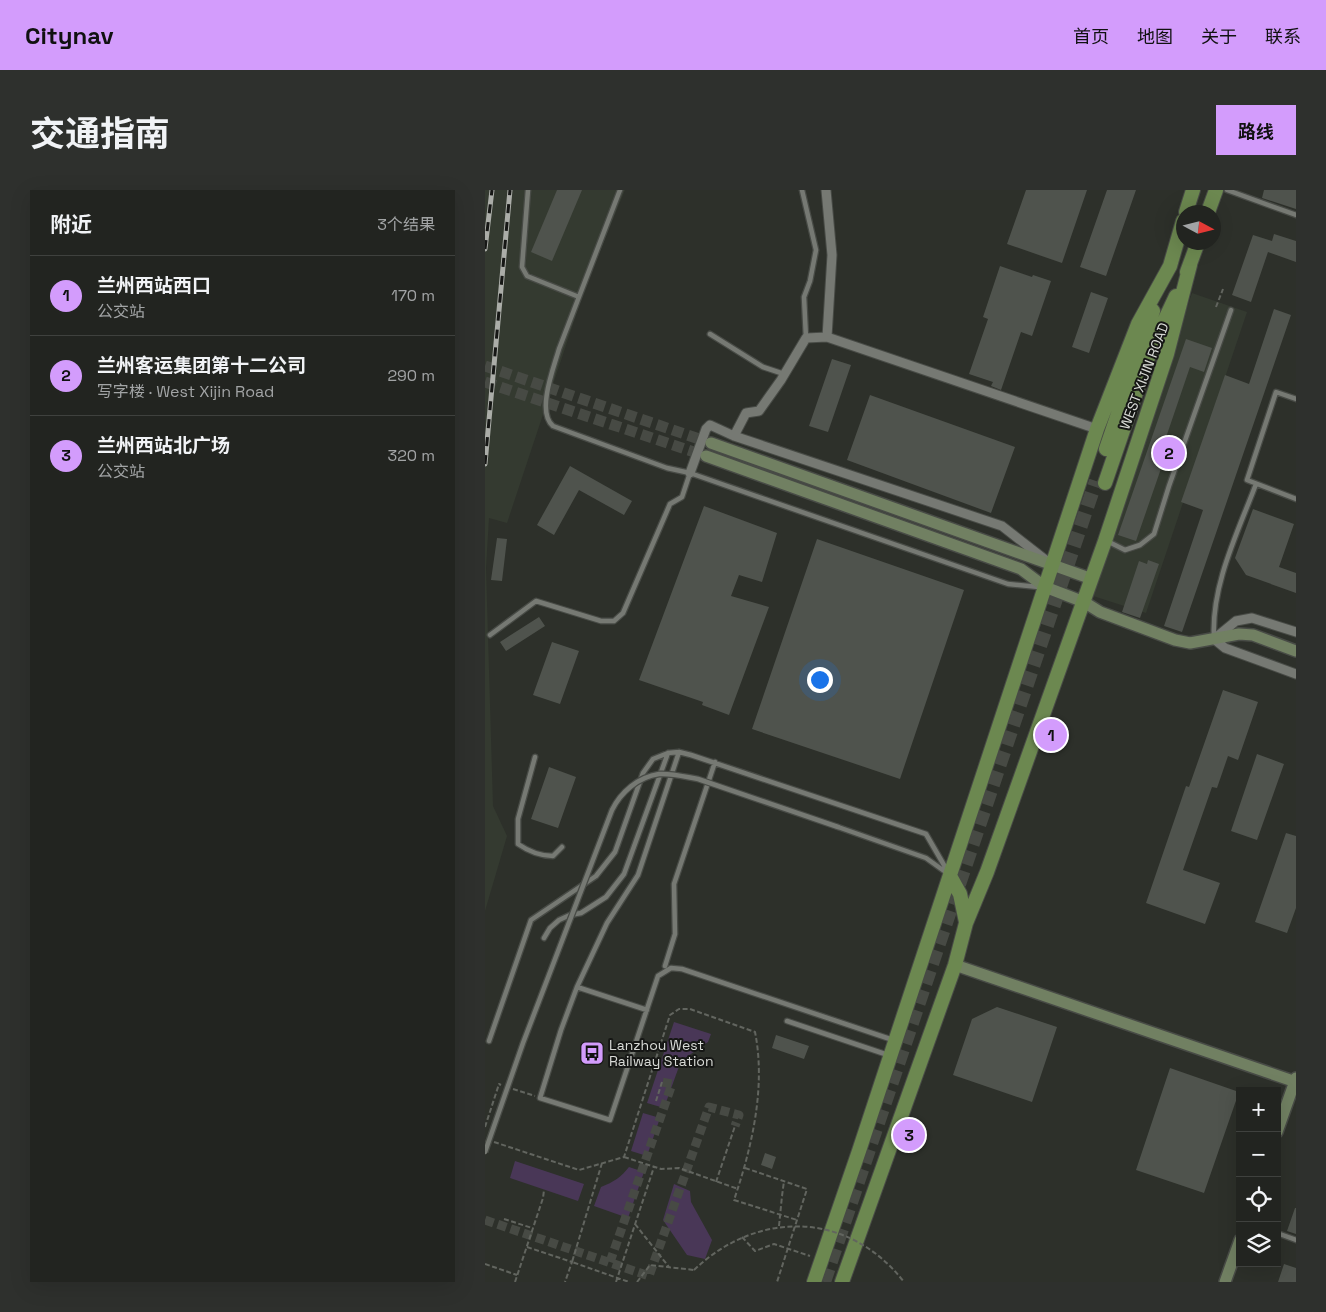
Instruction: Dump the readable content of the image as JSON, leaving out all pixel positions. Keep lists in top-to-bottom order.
{
  "streets": {
    "main road": ["WEST XIJIN ROAD"]
  },
  "places": {
    "bus stop": ["Lanzhou West Railway Station"]
  },
  "north": "right",
  "page": {
    "header": "Citynav",
    "nav": [
      "首页",
      "地图",
      "关于",
      "联系"
    ],
    "title": "交通指南",
    "buttons": "路线",
    "heading": ["附近", "3个结果"],
    "list": [
      {
        "mark": "1",
        "name": "兰州西站西口",
        "note": "公交站",
        "value": "170 m"
      },
      {
        "mark": "2",
        "name": "兰州客运集团第十二公司",
        "note": "写字楼 · West Xijin Road",
        "value": "290 m"
      },
      {
        "mark": "3",
        "name": "兰州西站北广场",
        "note": "公交站",
        "value": "320 m"
      }
    ],
    "pins": ["2", "1", "3"],
    "map_buttons": ["+", "−"]
  }
}
